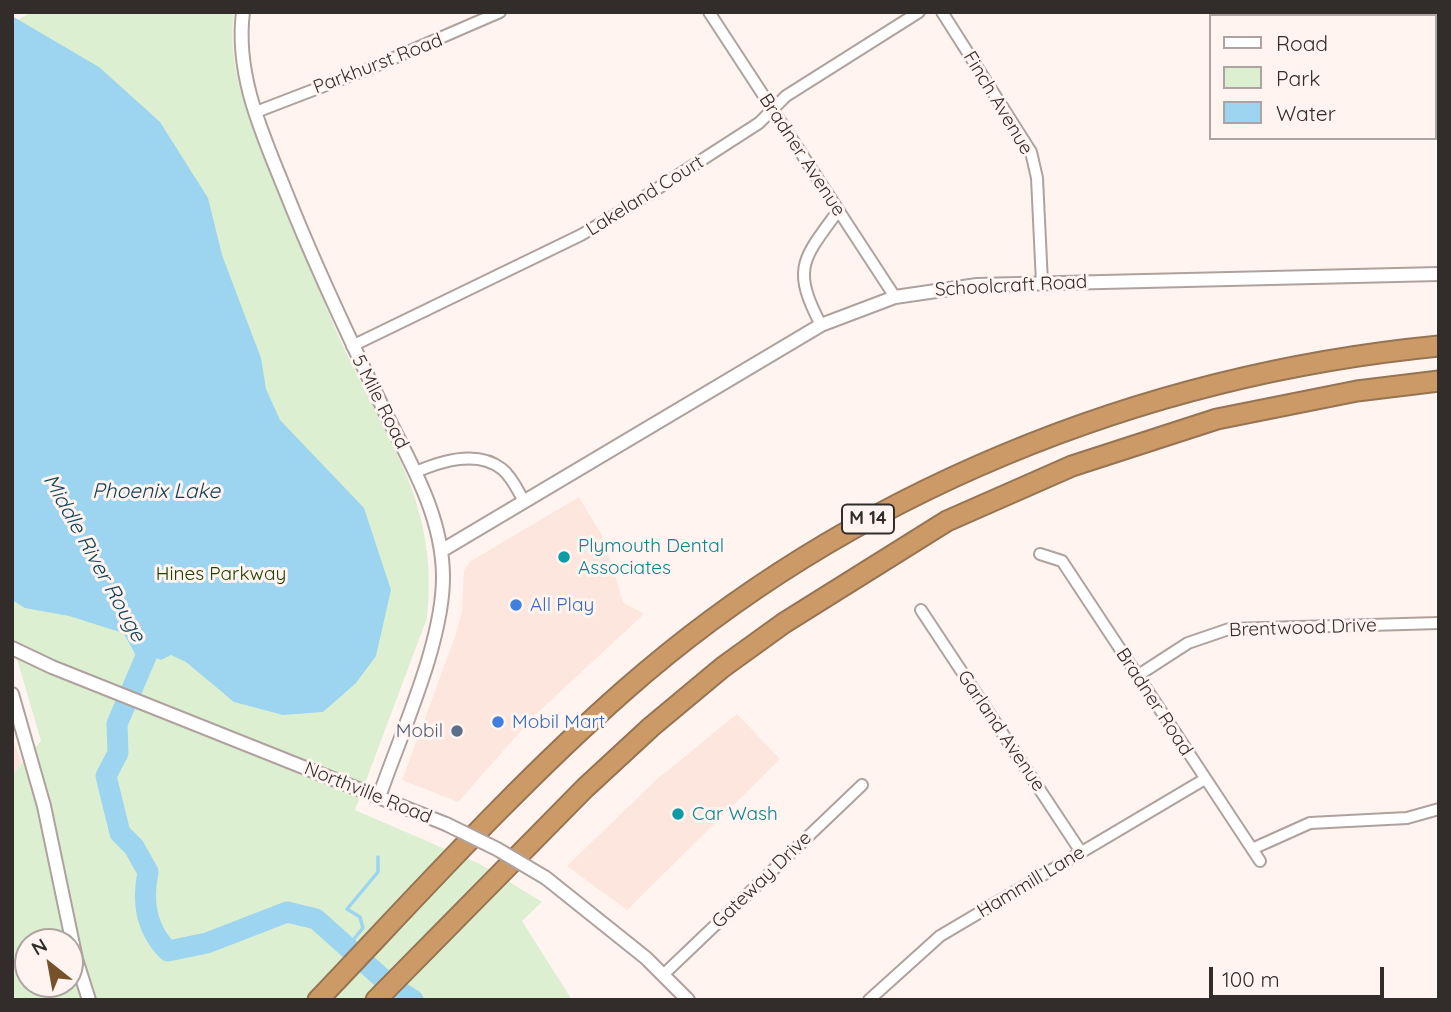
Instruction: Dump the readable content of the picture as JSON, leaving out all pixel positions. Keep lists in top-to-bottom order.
{
  "streets": {
    "highway": ["M 14"],
    "street": [
      "Parkhurst Road",
      "Finch Avenue",
      "Bradner Avenue",
      "Lakeland Court",
      "Schoolcraft Road",
      "5 Mile Road",
      "Brentwood Drive",
      "Bradner Road",
      "Garland Avenue",
      "Northville Road",
      "Gateway Drive",
      "Hammill Lane"
    ]
  },
  "crossings": [
    ["Parkhurst Road", "5 Mile Road"],
    ["Finch Avenue", "Schoolcraft Road"],
    ["Bradner Avenue", "Lakeland Court"],
    ["Bradner Avenue", "Schoolcraft Road"],
    ["Lakeland Court", "5 Mile Road"],
    ["Schoolcraft Road", "5 Mile Road"],
    ["5 Mile Road", "Northville Road"],
    ["Brentwood Drive", "Bradner Road"],
    ["Bradner Road", "Hammill Lane"],
    ["Garland Avenue", "Hammill Lane"],
    ["Northville Road", "Gateway Drive"]
  ],
  "water": ["Phoenix Lake", "Middle River Rouge"],
  "parks": ["Hines Parkway"],
  "places": [
    "Plymouth Dental Associates",
    "All Play",
    "Mobil Mart",
    "Mobil",
    "Car Wash"
  ],
  "legend": ["Road", "Park", "Water"],
  "scale_bar": "100 m",
  "north": "top left"
}
